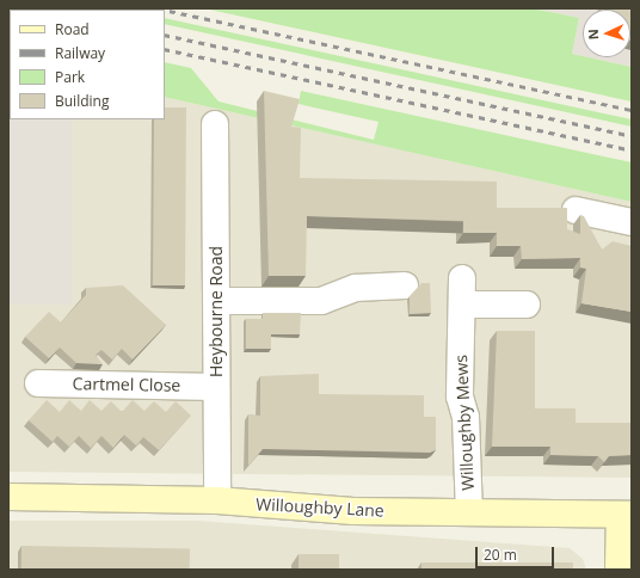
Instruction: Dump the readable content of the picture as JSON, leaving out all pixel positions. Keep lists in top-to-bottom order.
{
  "streets": {
    "street": [
      "Heybourne Road",
      "Cartmel Close",
      "Willoughby Mews",
      "Willoughby Lane"
    ]
  },
  "crossings": [
    ["Heybourne Road", "Cartmel Close"],
    ["Heybourne Road", "Willoughby Lane"],
    ["Willoughby Mews", "Willoughby Lane"]
  ],
  "legend": [
    "Road",
    "Railway",
    "Park",
    "Building"
  ],
  "scale_bar": "20 m",
  "north": "left"
}
